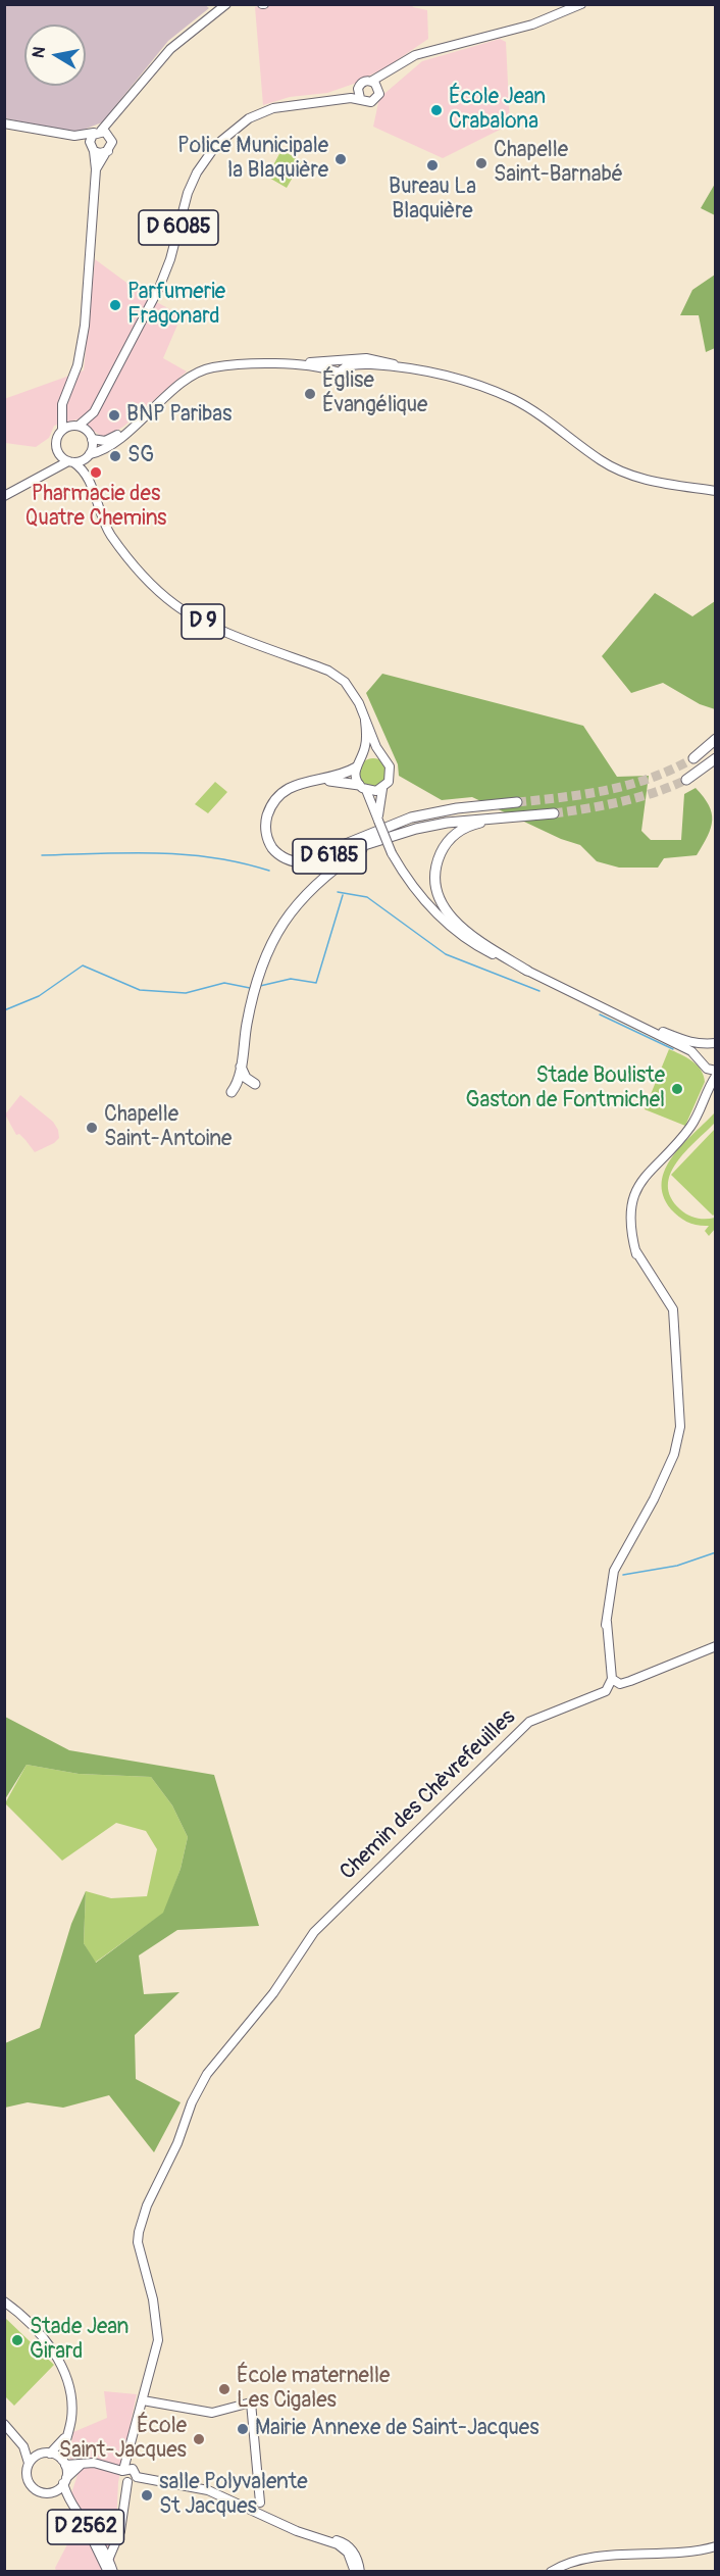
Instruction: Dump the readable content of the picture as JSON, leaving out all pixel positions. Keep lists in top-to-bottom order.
{
  "streets": {
    "highway": ["D 6185"],
    "main road": [
      "D 6085",
      "D 9",
      "Chemin des Chèvrefeuilles",
      "D 2562"
    ]
  },
  "crossings": [
    ["D 9", "D 6185"]
  ],
  "places": [
    "École Jean Crabalona",
    "Police Municipale la Blaquière",
    "Chapelle Saint-Barnabé",
    "Bureau La Blaquière",
    "Parfumerie Fragonard",
    "Église Évangélique",
    "BNP Paribas",
    "SG",
    "Pharmacie des Quatre Chemins",
    "Stade Bouliste Gaston de Fontmichel",
    "Chapelle Saint-Antoine",
    "Stade Jean Girard",
    "École maternelle Les Cigales",
    "Mairie Annexe de Saint-Jacques",
    "École Saint-Jacques",
    "salle Polyvalente St Jacques"
  ],
  "north": "left"
}
